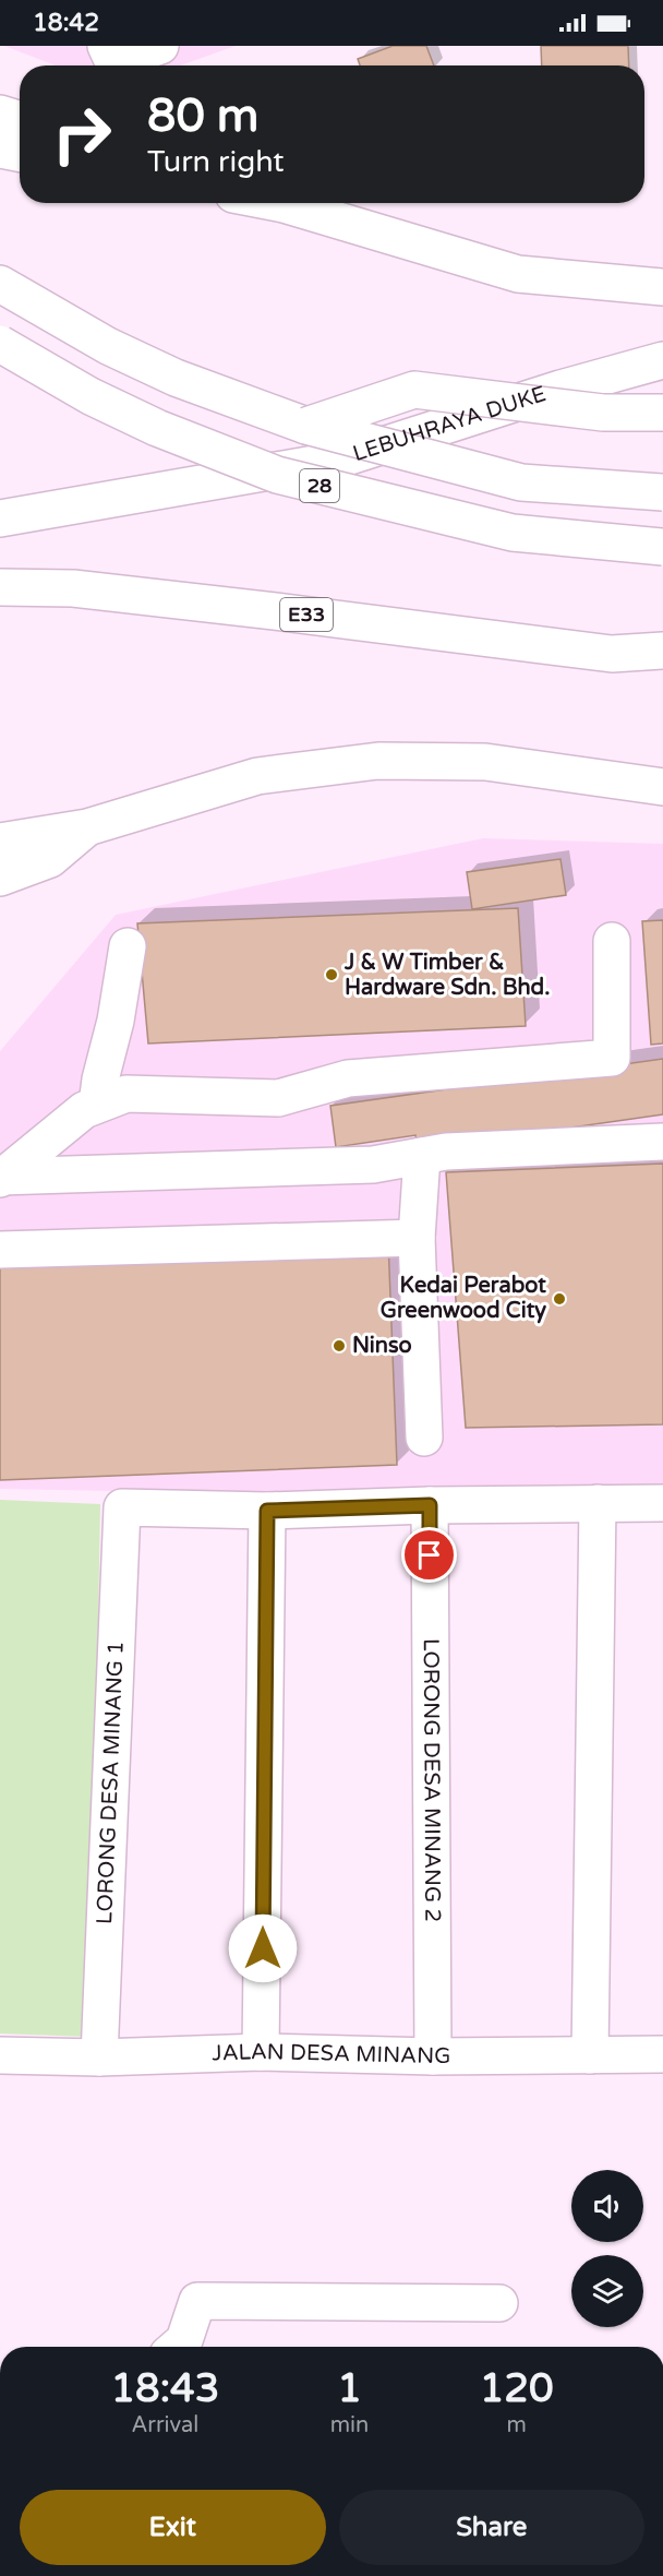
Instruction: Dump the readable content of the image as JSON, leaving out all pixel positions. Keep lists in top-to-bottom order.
{
  "streets": {
    "main road": [
      "LEBUHRAYA DUKE",
      "28",
      "E33",
      "LORONG DESA MINANG 2",
      "LORONG DESA MINANG 1",
      "JALAN DESA MINANG"
    ]
  },
  "crossings": [
    ["LORONG DESA MINANG 2", "JALAN DESA MINANG"],
    ["LORONG DESA MINANG 1", "JALAN DESA MINANG"]
  ],
  "places": ["J & W Timber & Hardware Sdn. Bhd.", "Kedai Perabot Greenwood City", "Ninso"],
  "page": {
    "status": "18:42",
    "turn": ["80 m", "Turn right"],
    "eta": [
      "18:43",
      "Arrival",
      "1",
      "min",
      "120",
      "m"
    ],
    "buttons": ["Exit", "Share"]
  }
}
